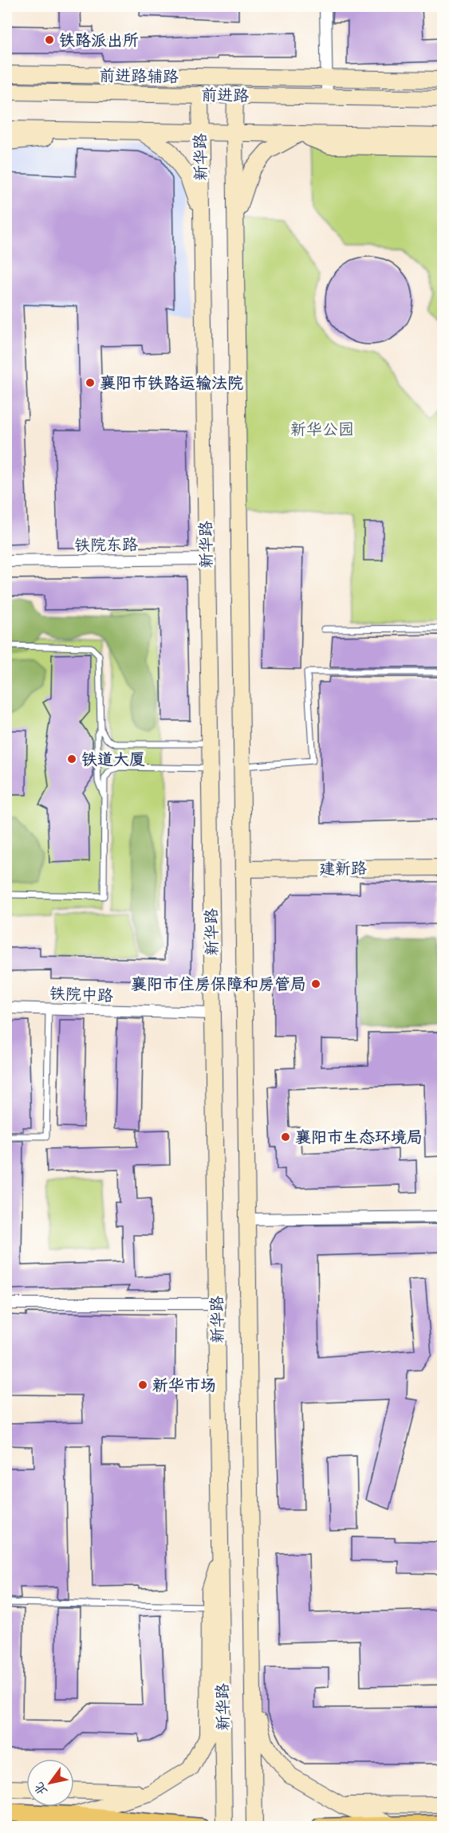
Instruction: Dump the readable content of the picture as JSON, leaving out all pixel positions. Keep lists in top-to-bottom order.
{
  "streets": {
    "main road": [
      "前进路辅路",
      "前进路",
      "新华路",
      "建新路"
    ],
    "street": ["铁院东路", "铁院中路"]
  },
  "crossings": [
    ["前进路", "新华路"],
    ["新华路", "铁院东路"],
    ["新华路", "建新路"],
    ["新华路", "铁院中路"]
  ],
  "parks": ["新华公园"],
  "places": [
    "铁路派出所",
    "襄阳市铁路运输法院",
    "铁道大厦",
    "襄阳市住房保障和房管局",
    "襄阳市生态环境局",
    "新华市场"
  ],
  "north": "bottom left"
}
